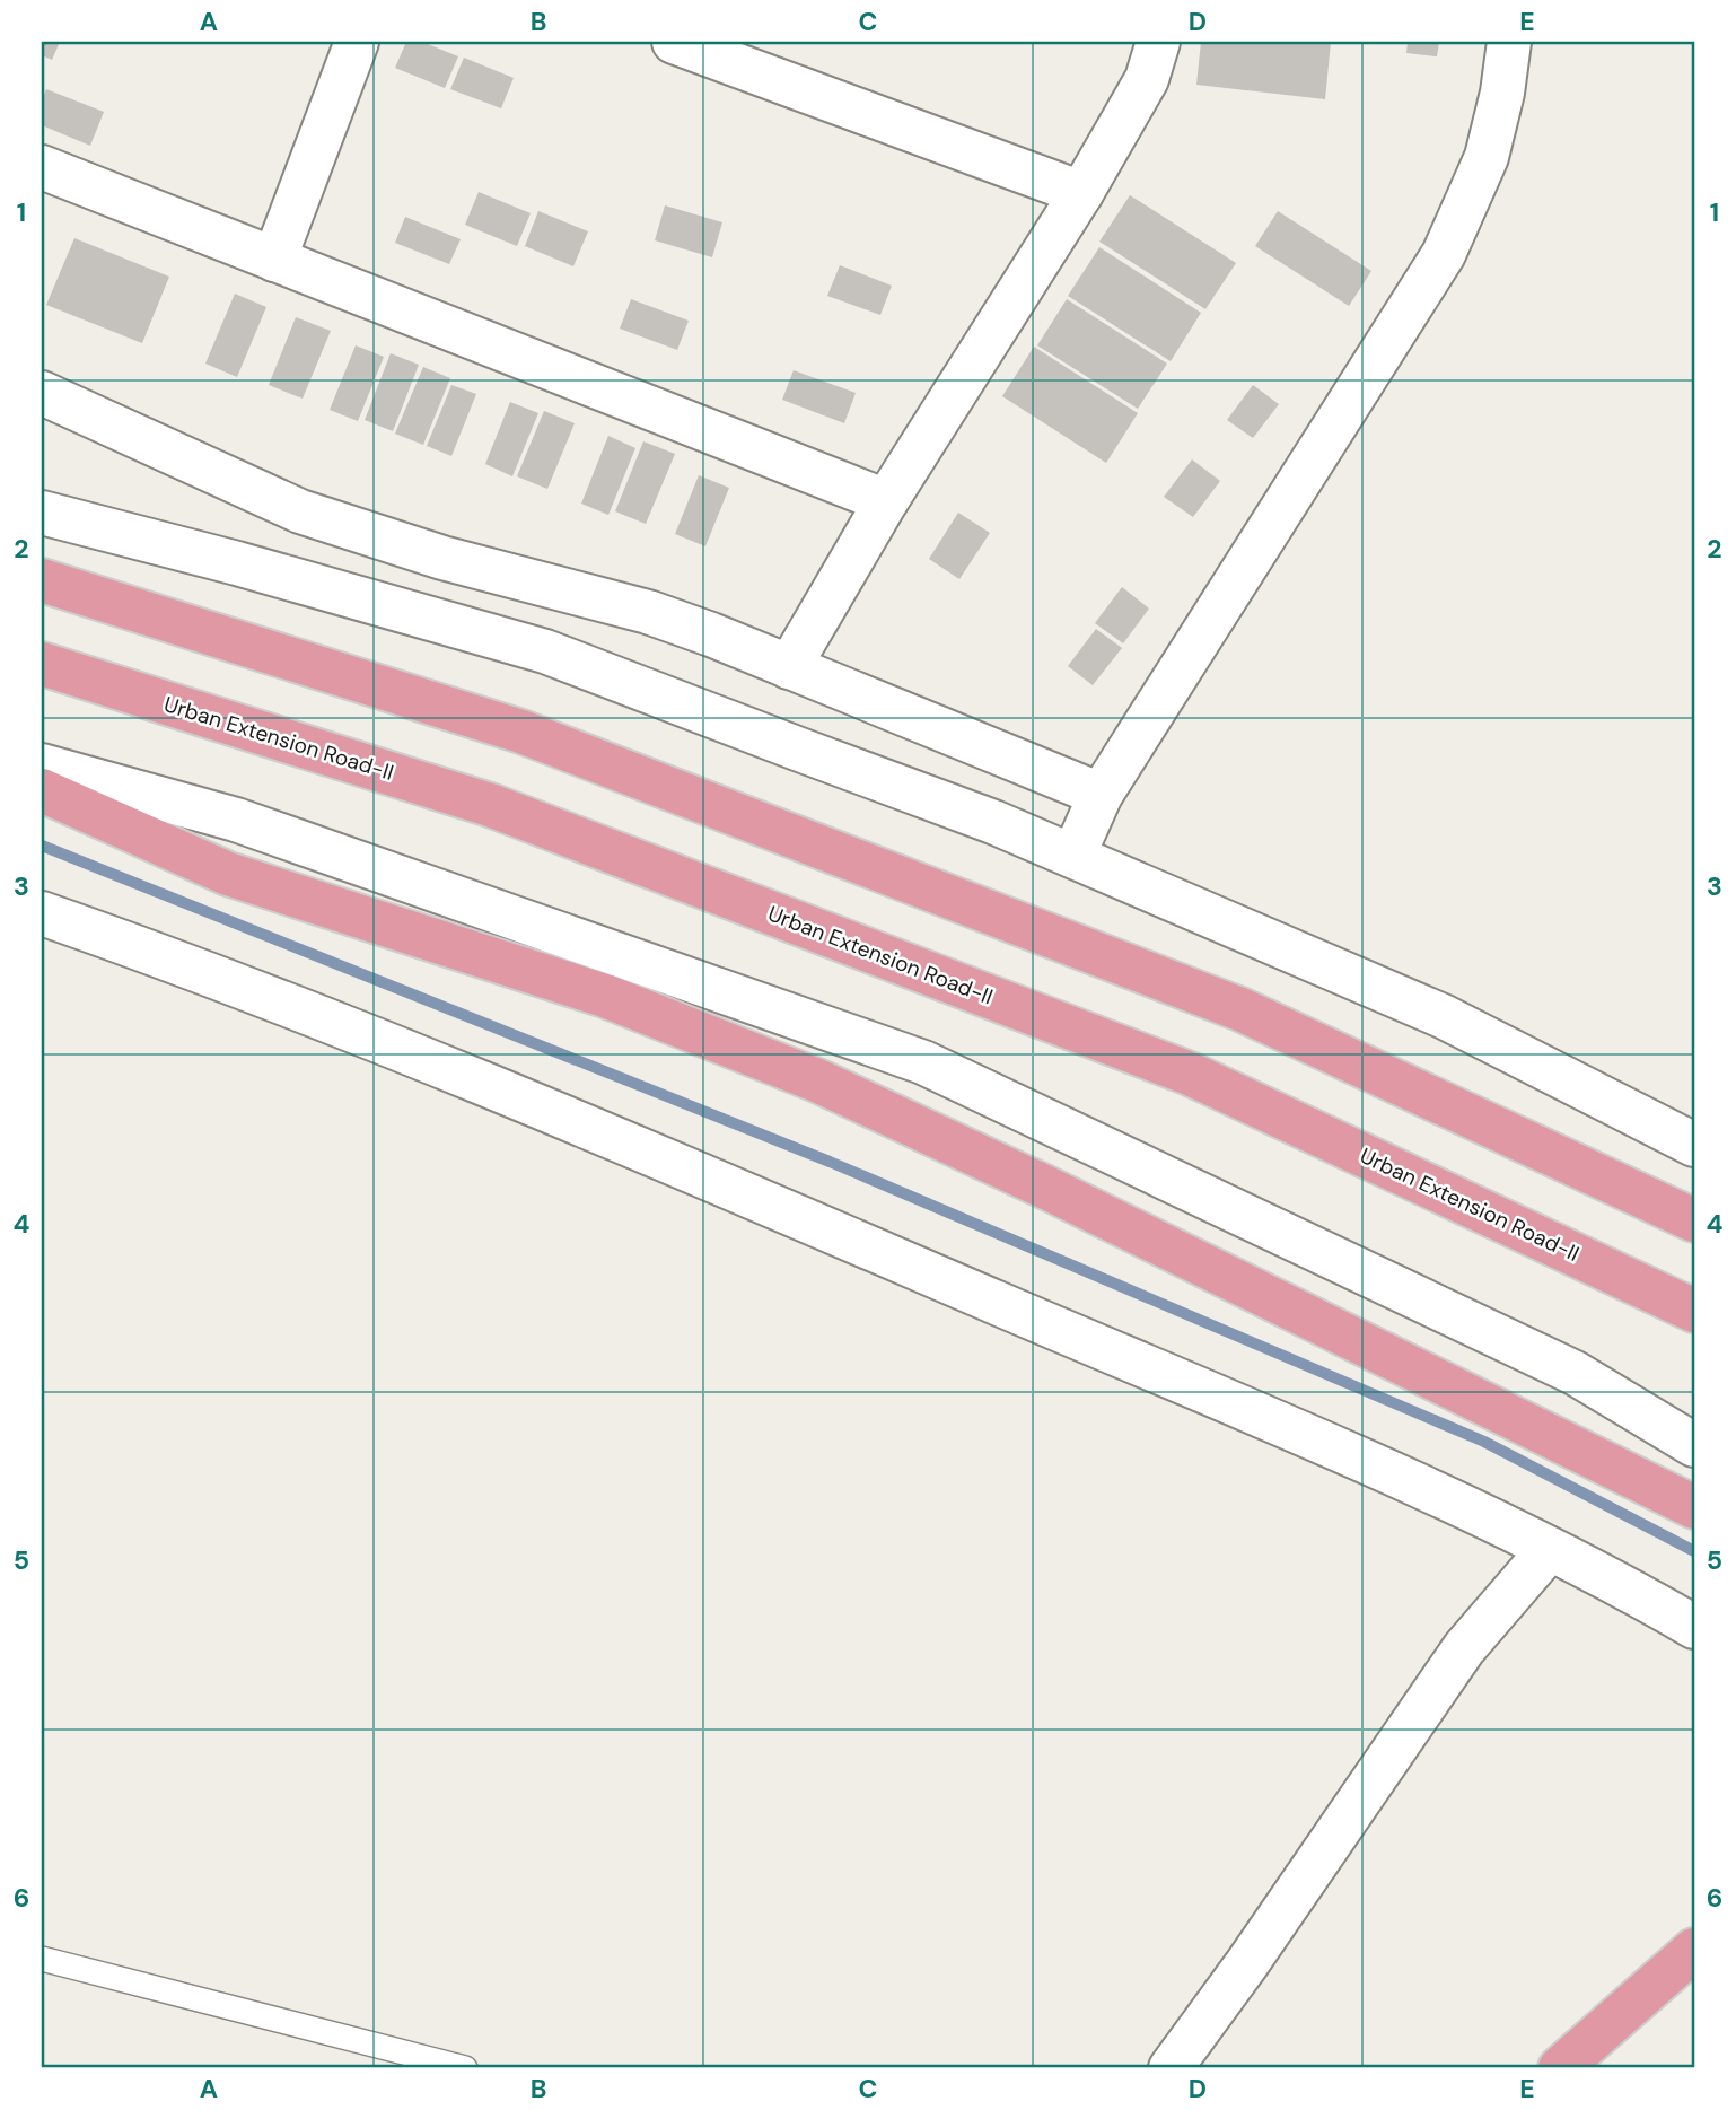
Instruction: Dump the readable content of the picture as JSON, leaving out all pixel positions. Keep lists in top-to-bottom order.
{
  "streets": {
    "highway": ["Urban Extension Road-II"]
  },
  "grid": {
    "columns": [
      "A",
      "B",
      "C",
      "D",
      "E"
    ],
    "rows": [
      "1",
      "2",
      "3",
      "4",
      "5",
      "6"
    ]
  }
}
